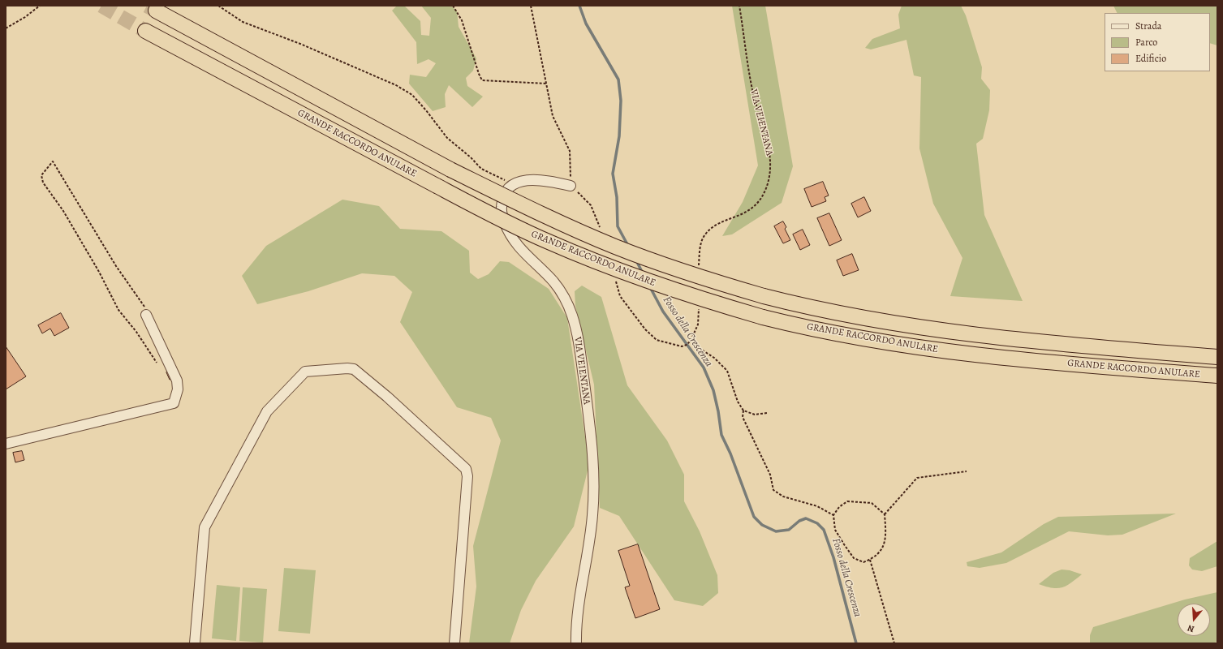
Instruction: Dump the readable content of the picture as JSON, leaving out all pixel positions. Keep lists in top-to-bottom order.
{
  "streets": {
    "highway": ["GRANDE RACCORDO ANULARE"],
    "street": ["VIA VEIENTANA"]
  },
  "water": ["Fosso della Crescenza"],
  "legend": ["Strada", "Parco", "Edificio"],
  "north": "bottom"
}
